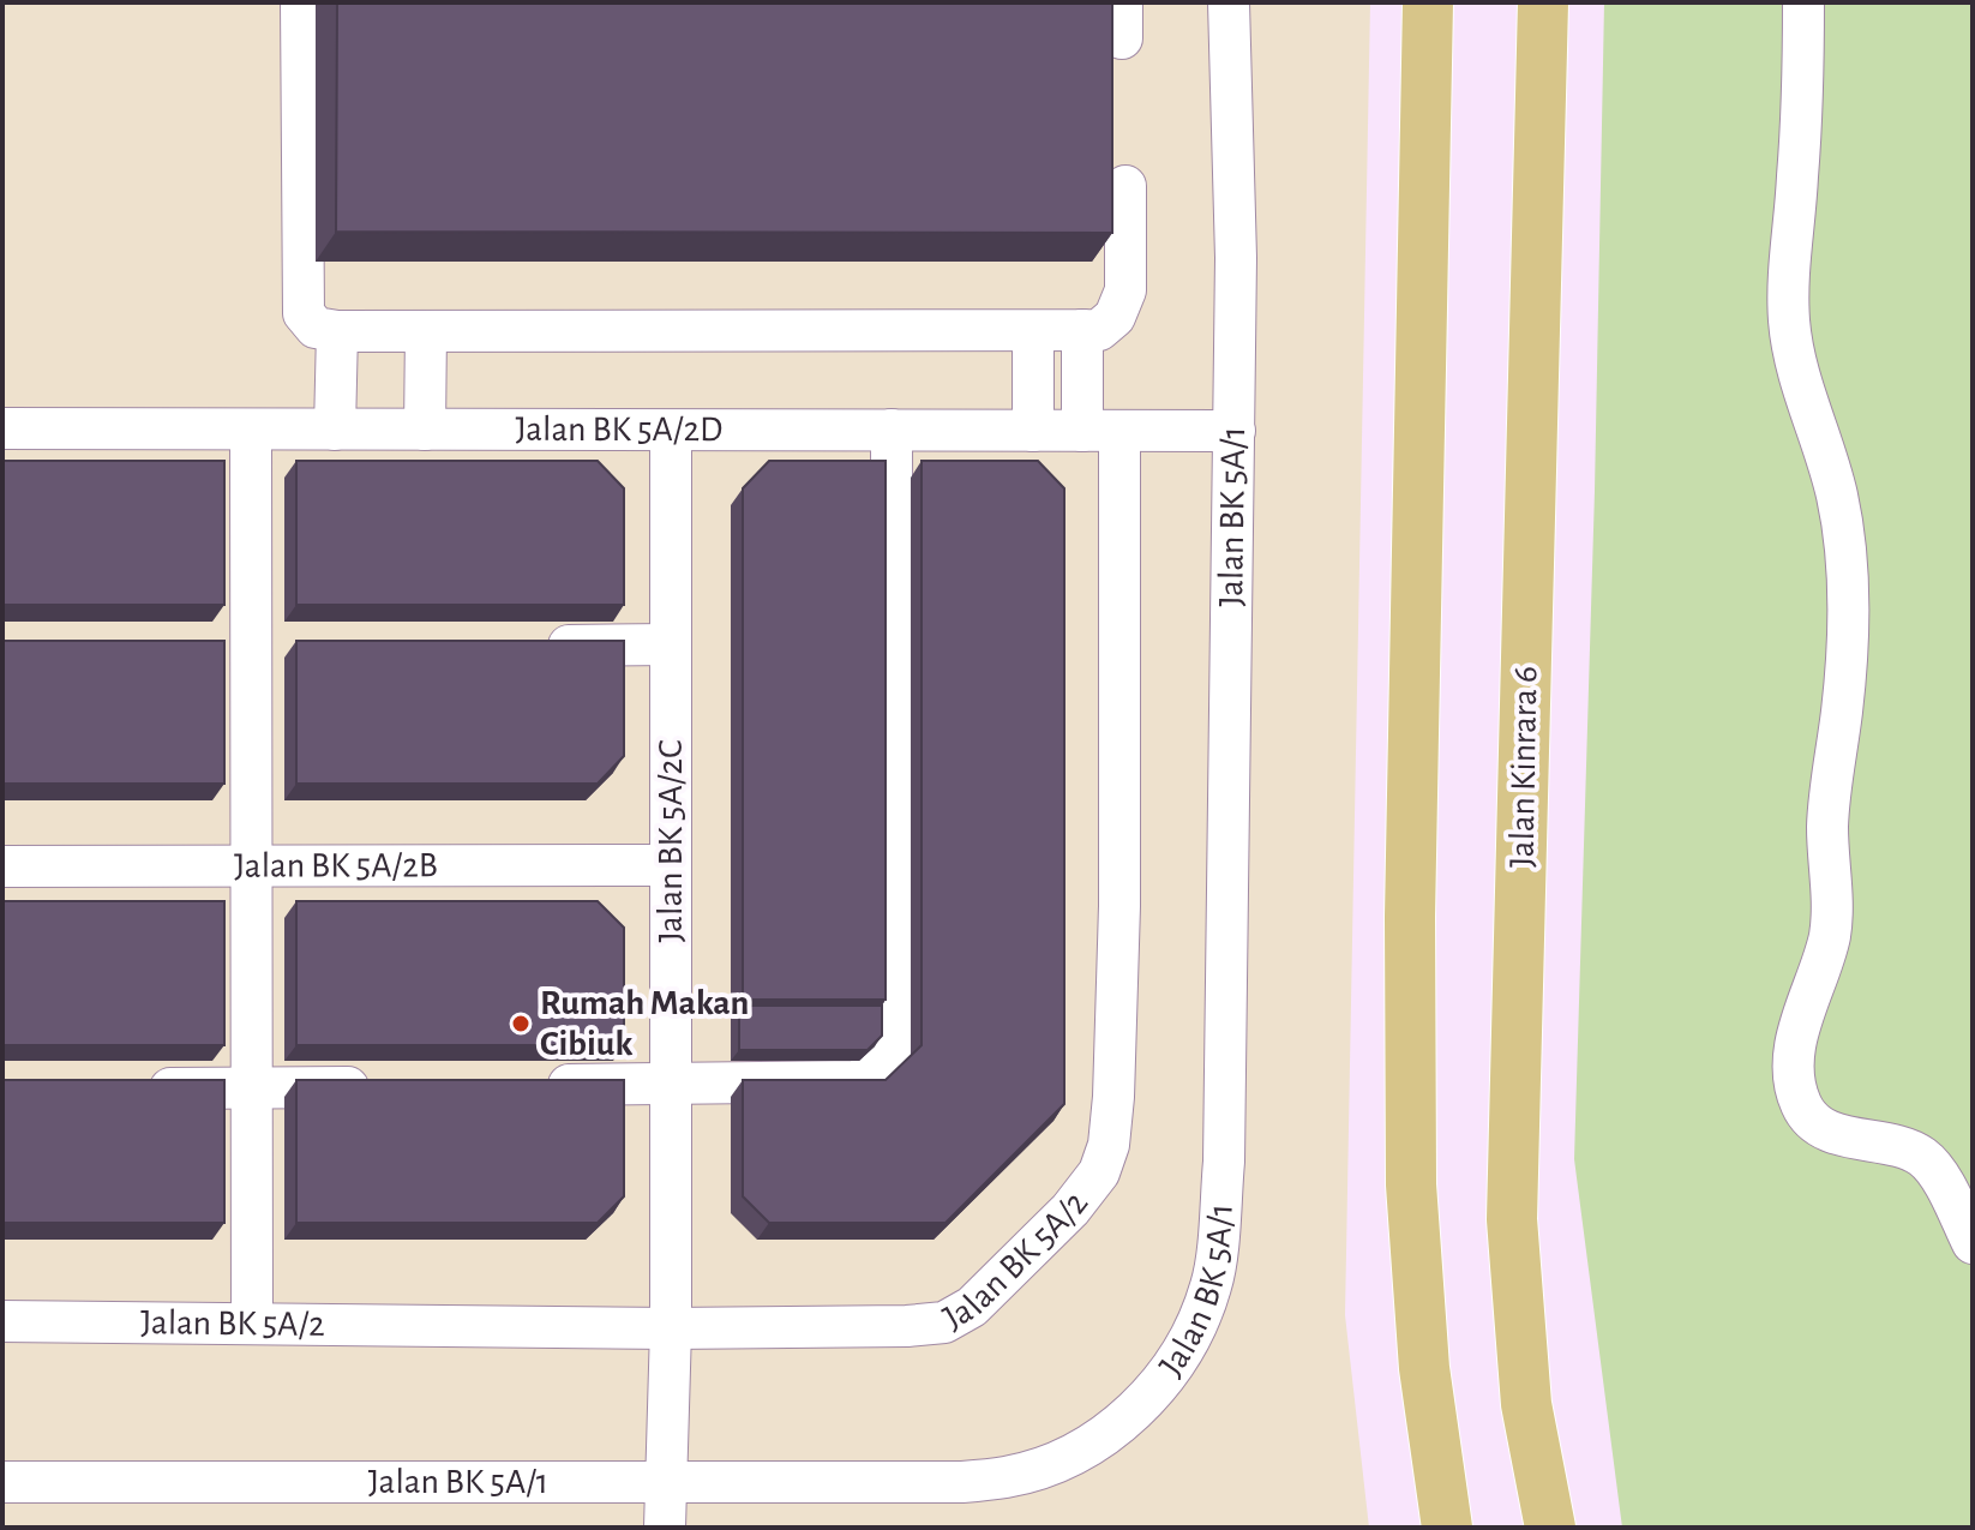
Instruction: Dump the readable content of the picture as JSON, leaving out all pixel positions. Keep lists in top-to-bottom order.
{
  "streets": {
    "main road": ["Jalan Kinrara 6"],
    "street": [
      "Jalan BK 5A/2D",
      "Jalan BK 5A/1",
      "Jalan BK 5A/2C",
      "Jalan BK 5A/2B",
      "Jalan BK 5A/2"
    ]
  },
  "crossings": [
    ["Jalan BK 5A/2D", "Jalan BK 5A/1"],
    ["Jalan BK 5A/2D", "Jalan BK 5A/2C"],
    ["Jalan BK 5A/2D", "Jalan BK 5A/2"],
    ["Jalan BK 5A/1", "Jalan BK 5A/2C"],
    ["Jalan BK 5A/2C", "Jalan BK 5A/2B"],
    ["Jalan BK 5A/2C", "Jalan BK 5A/2"]
  ],
  "places": ["Rumah Makan Cibiuk"]
}
